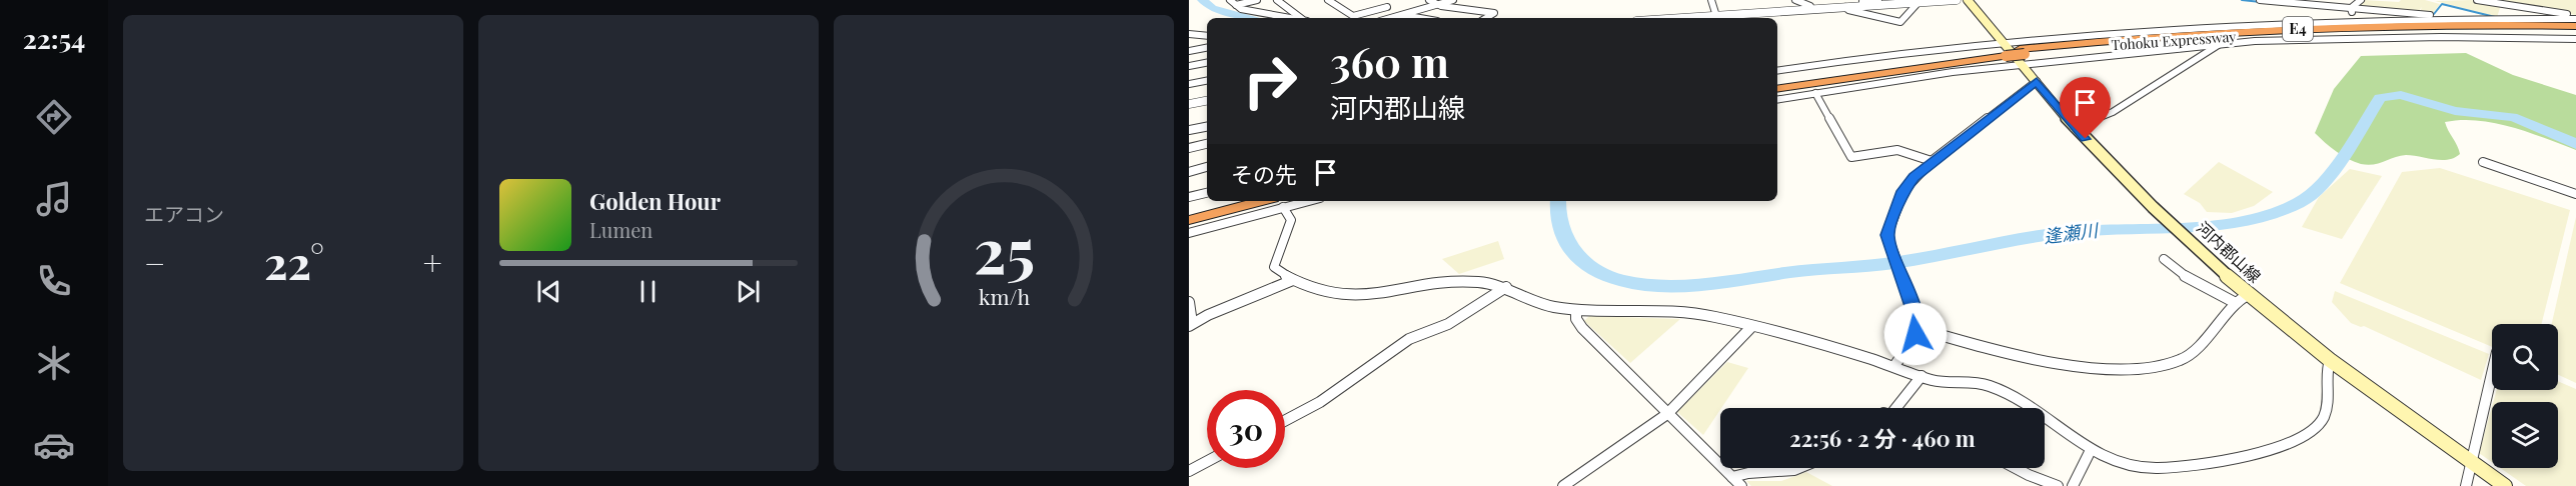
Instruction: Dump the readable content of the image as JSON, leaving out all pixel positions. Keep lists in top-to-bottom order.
{
  "streets": {
    "highway": ["E4", "Tohoku Expressway"],
    "main road": ["河内郡山線"]
  },
  "crossings": [
    ["Tohoku Expressway", "河内郡山線"]
  ],
  "water": ["逢瀬川"],
  "page": {
    "tabs": "22:54",
    "tile": "エアコン",
    "turn": ["360 m", "河内郡山線"],
    "then": "その先",
    "song": ["Golden Hour", "Lumen"],
    "heat": ["−", "22°", "+"],
    "limit": "30",
    "trip": "22:56 · 2 分 · 460 m",
    "gauge": ["25", "km/h"]
  }
}
